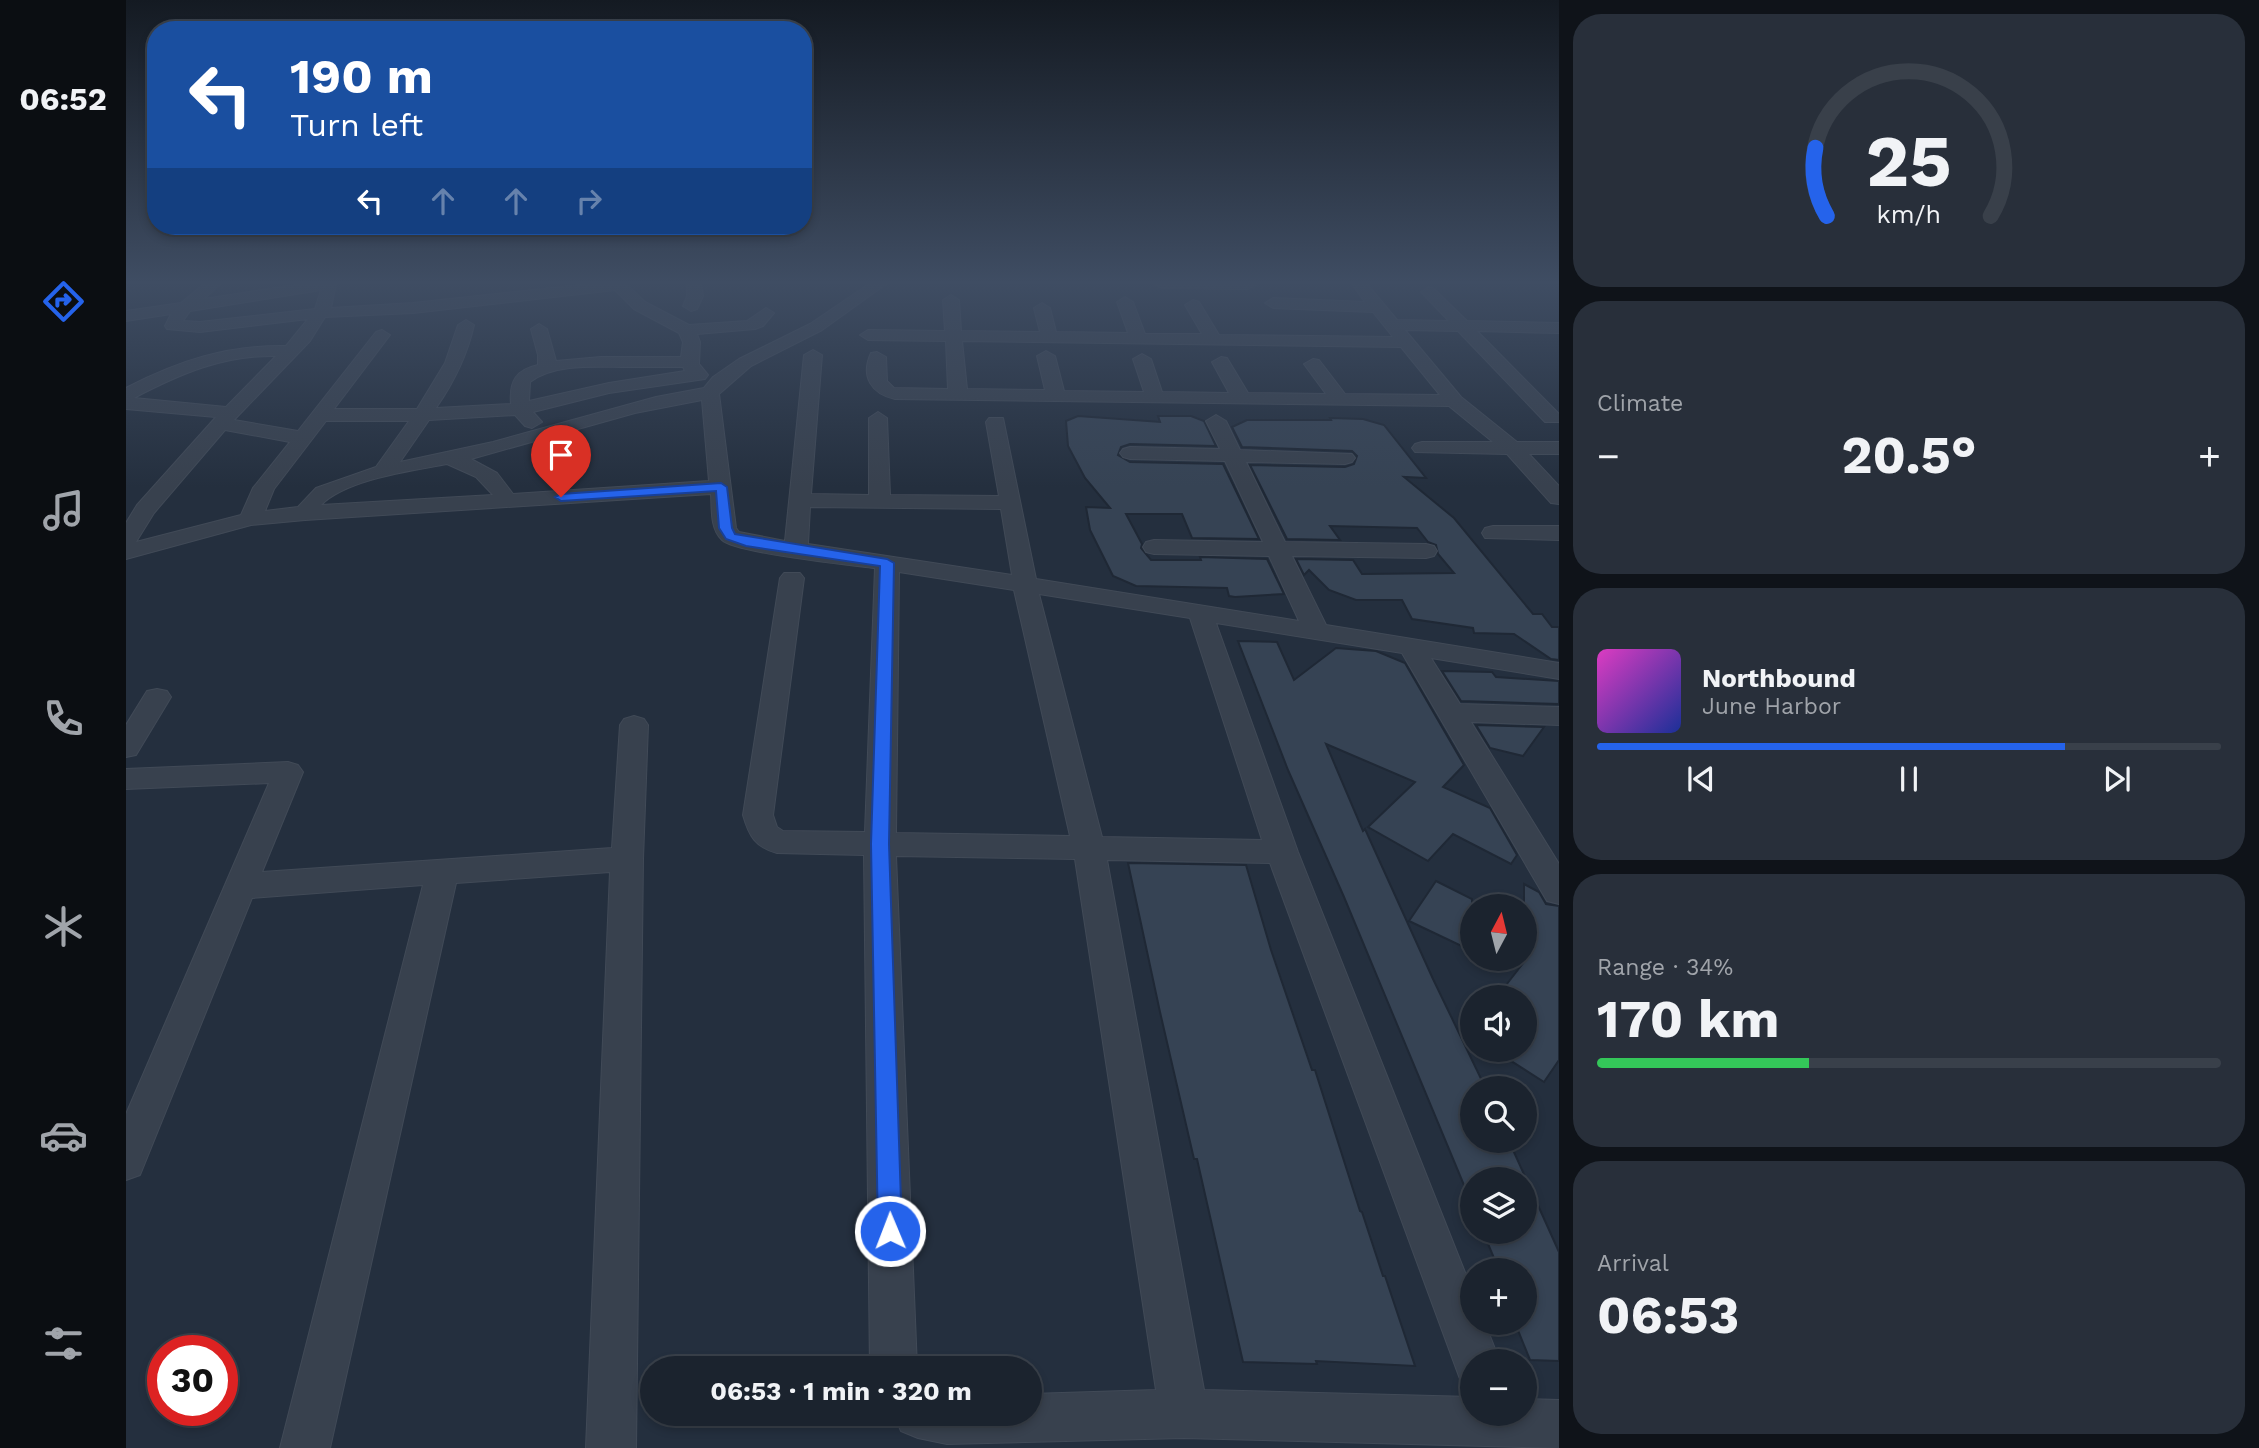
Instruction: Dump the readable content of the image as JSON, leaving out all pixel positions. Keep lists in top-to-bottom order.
{
  "north": "top",
  "page": {
    "tabs": "06:52",
    "turn": ["190 m", "Turn left"],
    "tile": [
      "Climate",
      ["Range · 34%", "170 km"],
      ["Arrival", "06:53"]
    ],
    "heat": ["−", "20.5°", "+"],
    "song": ["Northbound", "June Harbor"],
    "map_buttons": ["+", "−"],
    "limit": "30",
    "trip": "06:53 · 1 min · 320 m",
    "gauge": ["25", "km/h"]
  }
}
